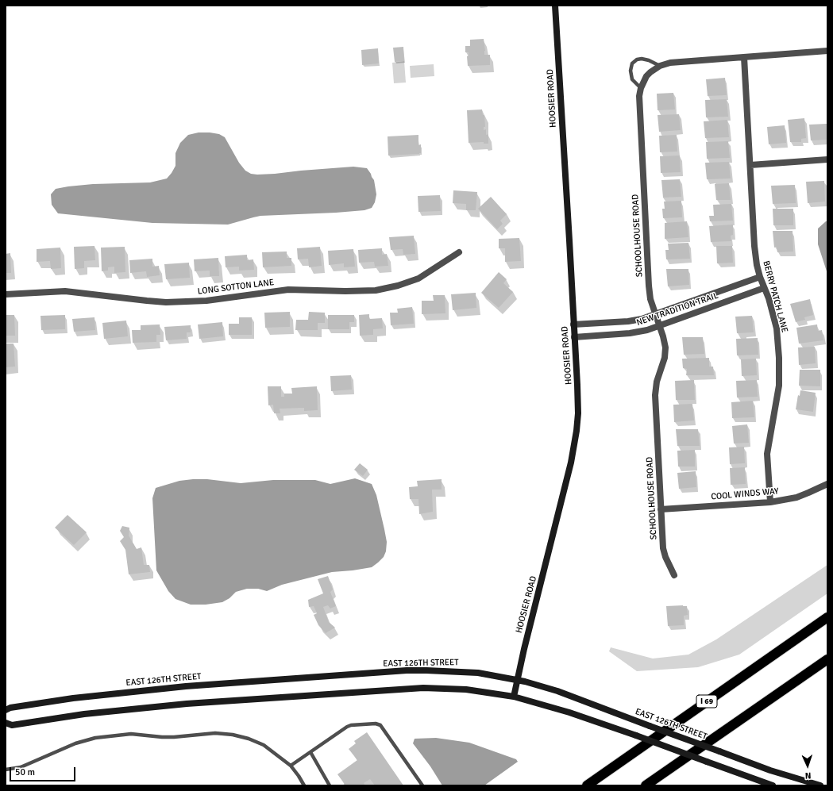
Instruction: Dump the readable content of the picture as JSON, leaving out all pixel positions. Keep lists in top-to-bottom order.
{
  "streets": {
    "highway": ["I 69"],
    "main road": ["HOOSIER ROAD", "EAST 126TH STREET"],
    "street": [
      "SCHOOLHOUSE ROAD",
      "LONG SOTTON LANE",
      "BERRY PATCH LANE",
      "NEW TRADITION TRAIL",
      "COOL WINDS WAY"
    ]
  },
  "crossings": [
    ["HOOSIER ROAD", "NEW TRADITION TRAIL"],
    ["HOOSIER ROAD", "EAST 126TH STREET"],
    ["SCHOOLHOUSE ROAD", "BERRY PATCH LANE"],
    ["SCHOOLHOUSE ROAD", "NEW TRADITION TRAIL"],
    ["SCHOOLHOUSE ROAD", "COOL WINDS WAY"],
    ["BERRY PATCH LANE", "NEW TRADITION TRAIL"],
    ["BERRY PATCH LANE", "COOL WINDS WAY"]
  ],
  "scale_bar": "50 m",
  "north": "bottom"
}
